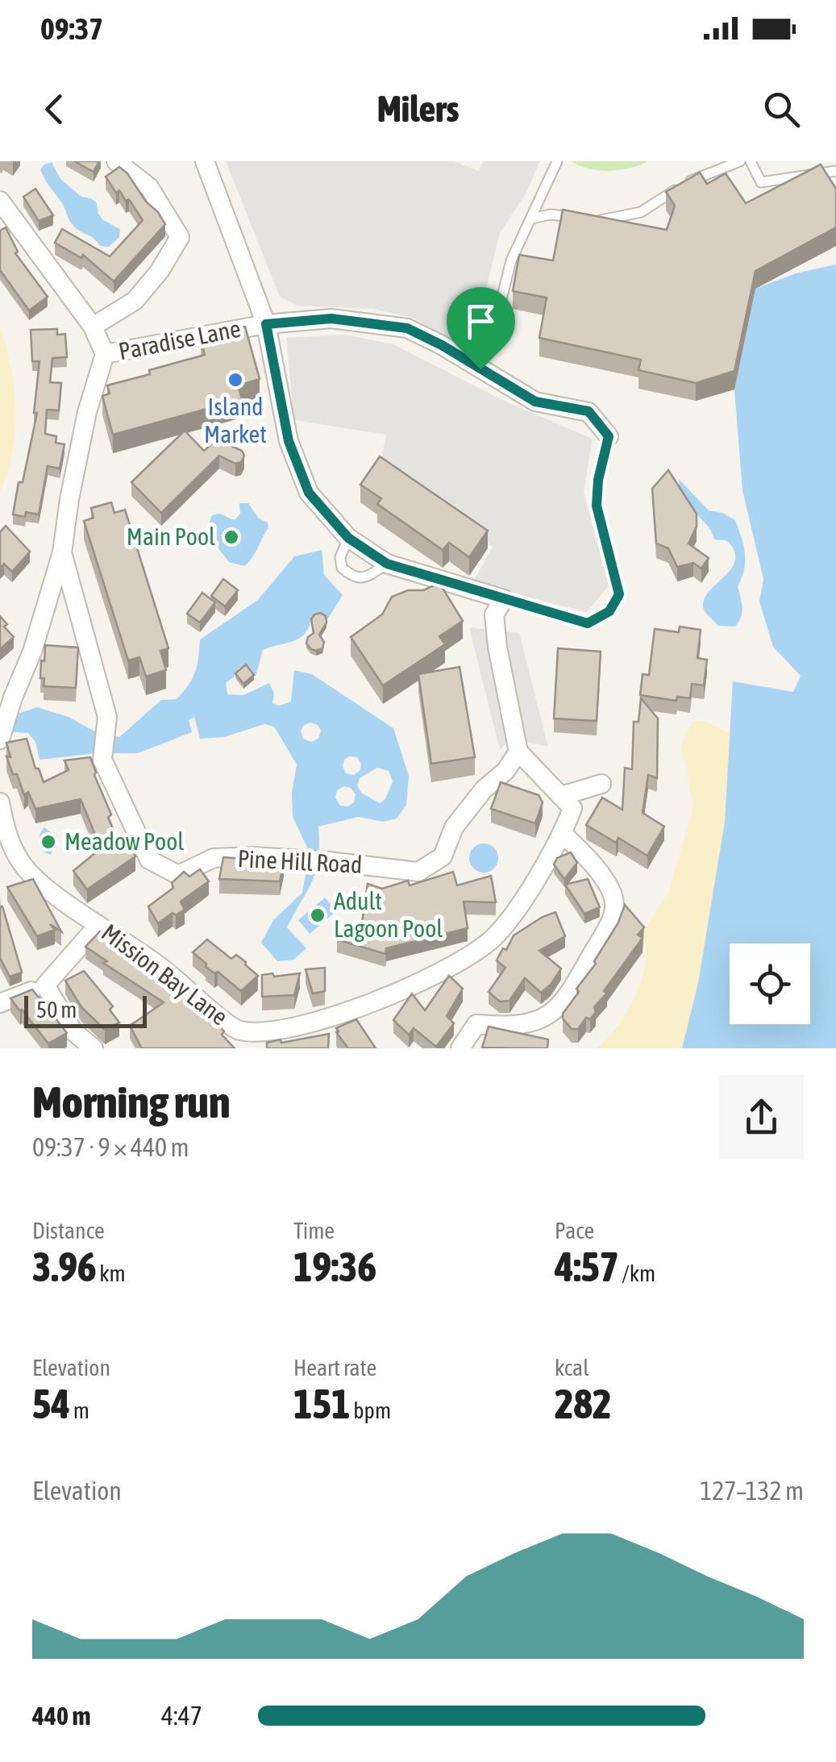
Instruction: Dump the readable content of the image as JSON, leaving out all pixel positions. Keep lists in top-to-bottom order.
{
  "streets": {
    "street": ["Paradise Lane", "Pine Hill Road", "Mission Bay Lane"]
  },
  "places": [
    "Island Market",
    "Main Pool",
    "Meadow Pool",
    "Adult Lagoon Pool"
  ],
  "scale_bar": "50 m",
  "page": {
    "status": "09:37",
    "header": "Milers",
    "scale": "50 m",
    "heading": ["Morning run", "09:37 · 9 × 440 m"],
    "stats": [
      ["Distance", "3.96 km"],
      ["Time", "19:36"],
      ["Pace", "4:57 /km"],
      ["Elevation", "54 m"],
      ["Heart rate", "151 bpm"],
      ["kcal", "282"]
    ],
    "chart": ["Elevation", "127–132 m"],
    "list": [
      {
        "name": "440 m",
        "note": "4:47"
      }
    ]
  }
}
